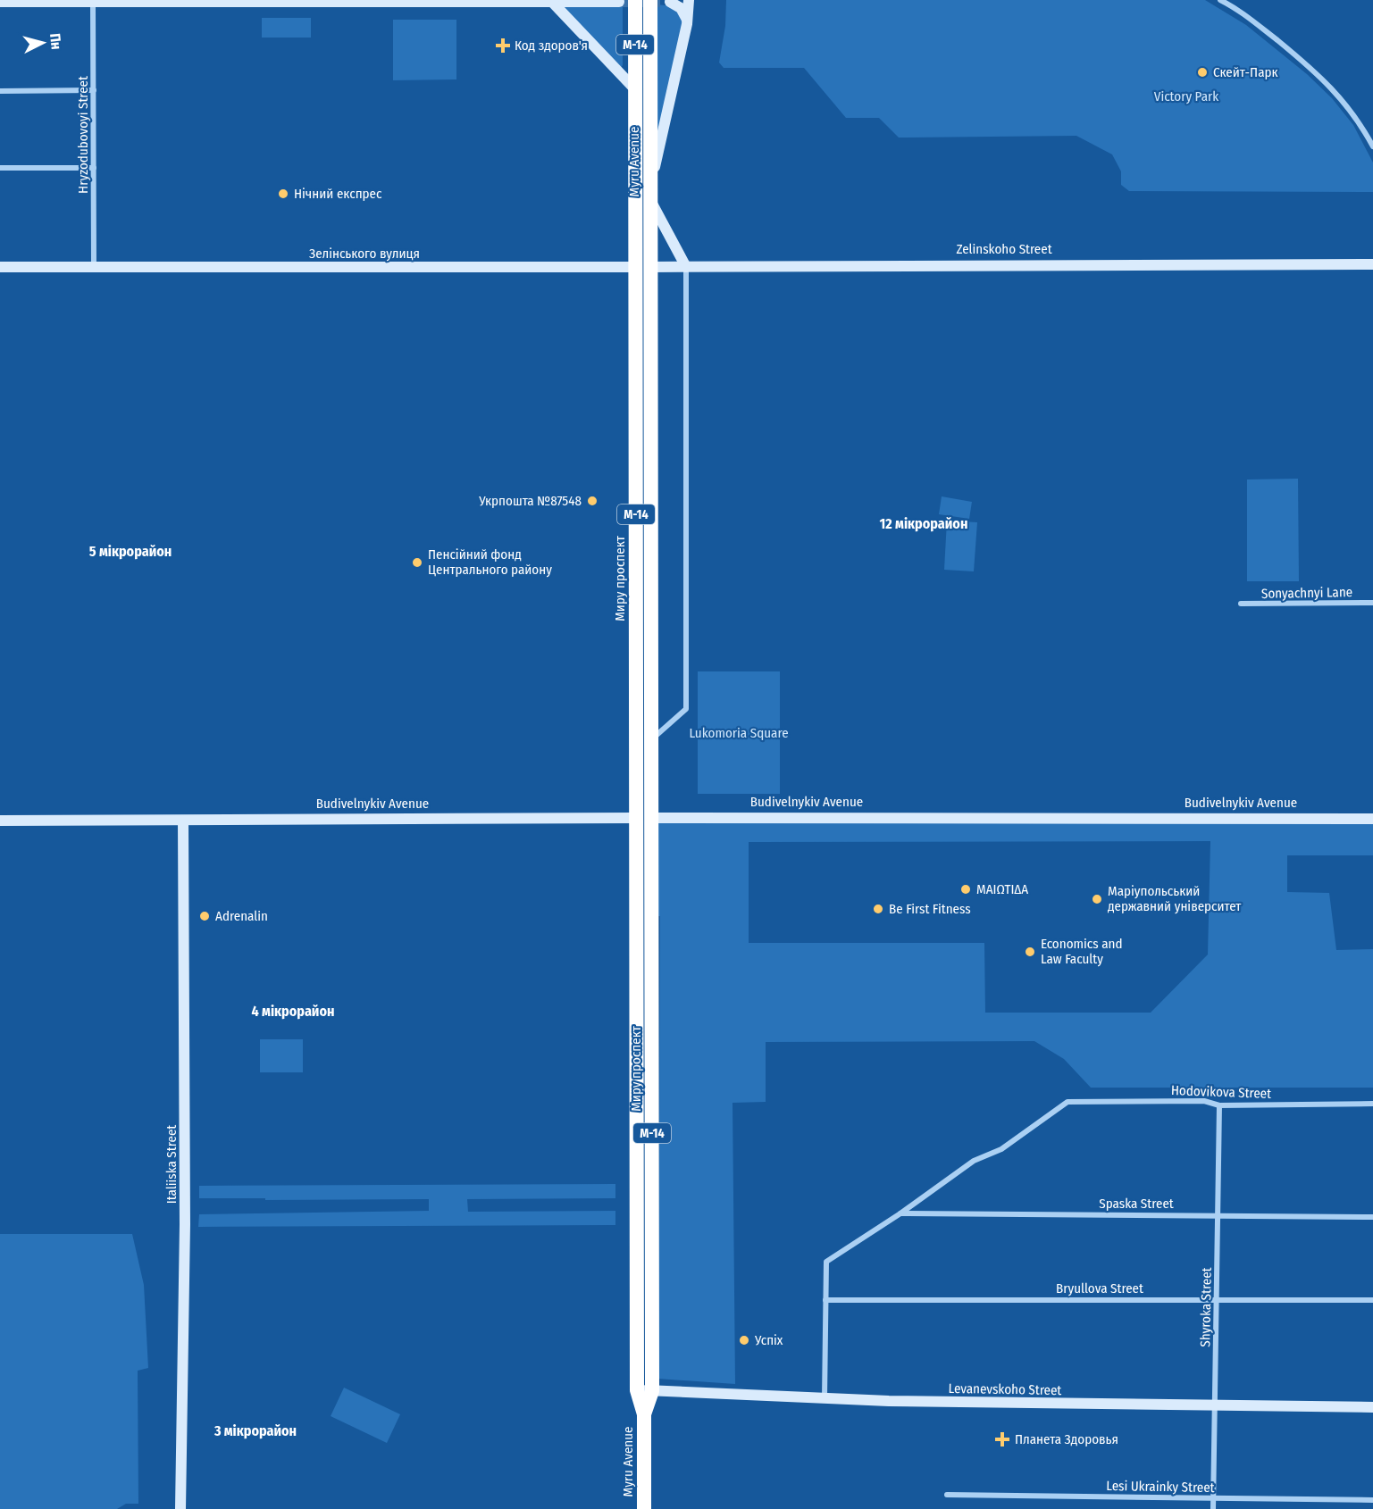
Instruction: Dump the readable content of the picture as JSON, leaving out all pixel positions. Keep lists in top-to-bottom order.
{
  "streets": {
    "highway": [
      "М-14",
      "Myru Avenue",
      "Zelinskoho Street",
      "Миру проспект",
      "Budivelnykiv Avenue"
    ],
    "street": [
      "Hryzodubovoyi Street",
      "Зелінського вулиця",
      "Sonyachnyi Lane",
      "Hodovikova Street",
      "Italiiska Street",
      "Spaska Street",
      "Bryullova Street",
      "Shyroka Street",
      "Levanevskoho Street",
      "Lesi Ukrainky Street"
    ]
  },
  "crossings": [
    ["Hryzodubovoyi Street", "Зелінського вулиця"],
    ["Myru Avenue", "Zelinskoho Street"],
    ["Myru Avenue", "Зелінського вулиця"],
    ["Myru Avenue", "Миру проспект"],
    ["Myru Avenue", "Budivelnykiv Avenue"],
    ["Myru Avenue", "Levanevskoho Street"],
    ["Zelinskoho Street", "Зелінського вулиця"],
    ["Zelinskoho Street", "Миру проспект"],
    ["Миру проспект", "Budivelnykiv Avenue"],
    ["Миру проспект", "Levanevskoho Street"],
    ["Budivelnykiv Avenue", "Italiiska Street"],
    ["Hodovikova Street", "Spaska Street"],
    ["Hodovikova Street", "Shyroka Street"],
    ["Spaska Street", "Shyroka Street"],
    ["Bryullova Street", "Shyroka Street"],
    ["Shyroka Street", "Levanevskoho Street"],
    ["Shyroka Street", "Lesi Ukrainky Street"]
  ],
  "districts": [
    "12 мікрорайон",
    "5 мікрорайон",
    "4 мікрорайон",
    "3 мікрорайон"
  ],
  "parks": ["Victory Park", "Lukomoria Square"],
  "places": {
    "health": ["Код здоров'я", "Планета Здоровья"],
    "other": [
      "Скейт-Парк",
      "Нічний експрес",
      "Укрпошта №87548",
      "Пенсійний фонд Центрального району",
      "ΜΑΙΩΤΙΔΑ",
      "Маріупольський державний університет",
      "Be First Fitness",
      "Adrenalin",
      "Economics and Law Faculty",
      "Успіх"
    ]
  },
  "north": "right"
}
